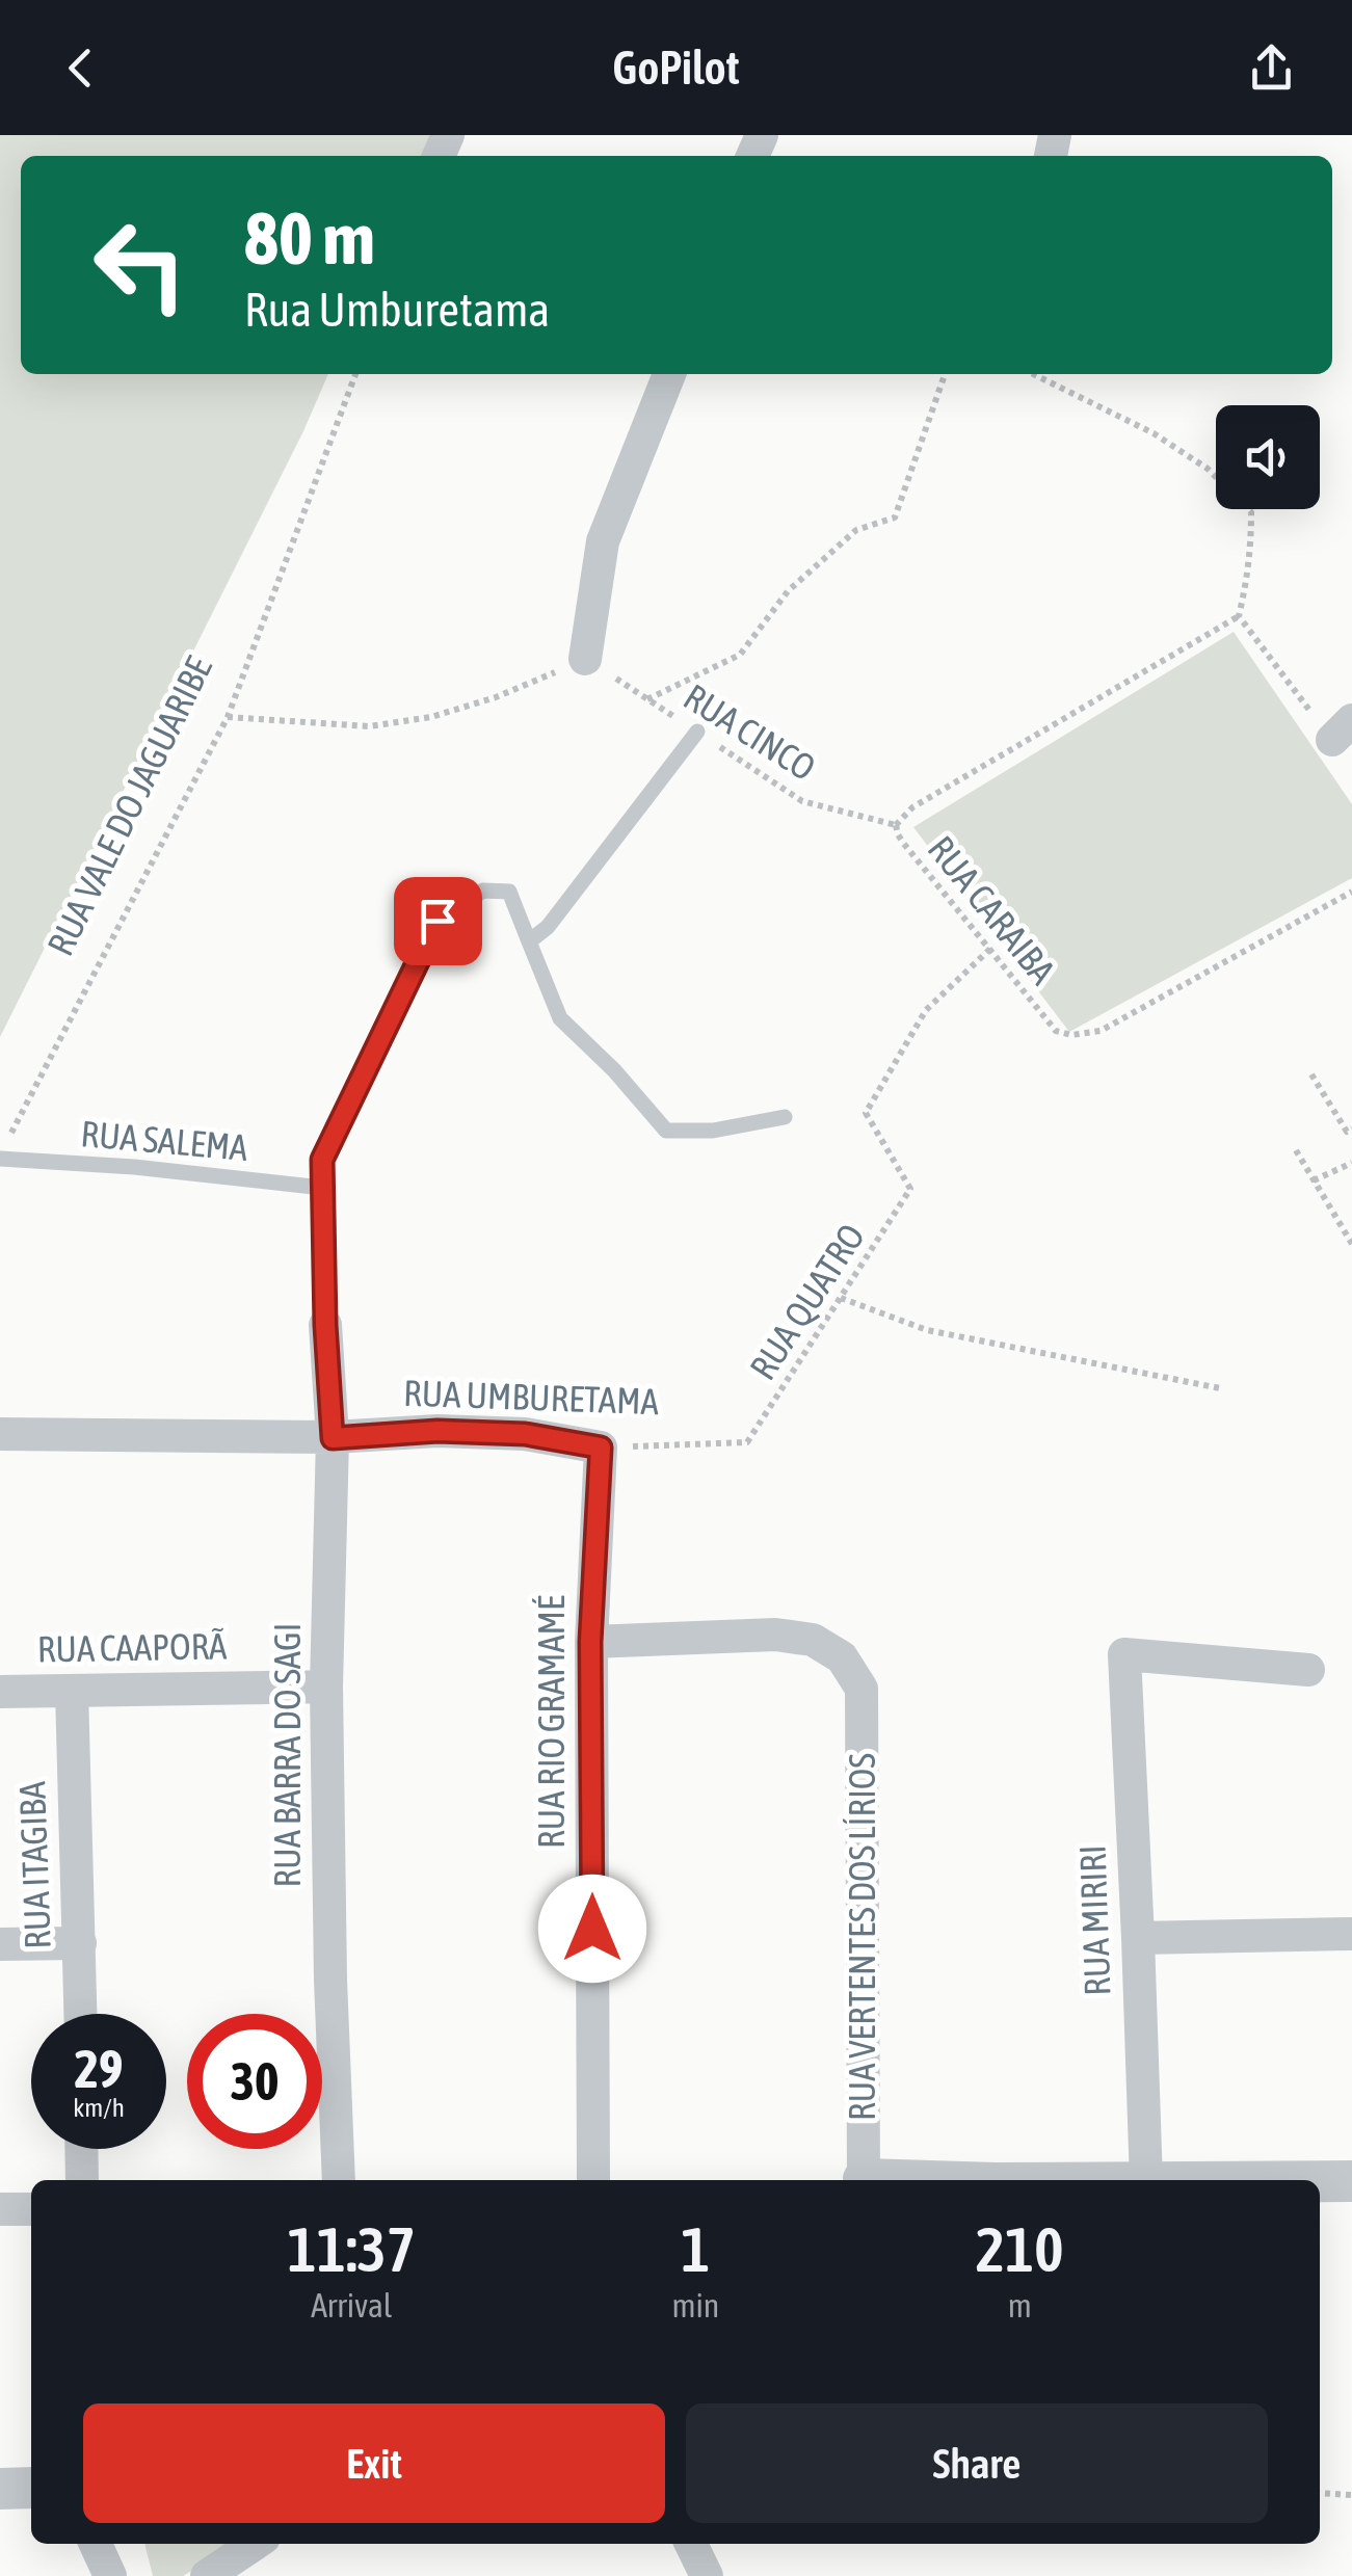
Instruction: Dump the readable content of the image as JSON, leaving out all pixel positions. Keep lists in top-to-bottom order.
{
  "streets": {
    "street": [
      "RUA UMBURETAMA",
      "RUA CAAPORÃ",
      "RUA RIO GRAMAMÉ",
      "RUA BARRA DO SAGI",
      "RUA ITAGIBA",
      "RUA MIRIRI",
      "RUA VERTENTES DOS LÍRIOS"
    ],
    "lane": ["RUA SALEMA"],
    "path": [
      "RUA CINCO",
      "RUA VALE DO JAGUARIBE",
      "RUA CARAIBA",
      "RUA QUATRO"
    ]
  },
  "crossings": [
    ["RUA CINCO", "RUA CARAIBA"],
    ["RUA CARAIBA", "RUA QUATRO"],
    ["RUA QUATRO", "RUA UMBURETAMA"],
    ["RUA UMBURETAMA", "RUA RIO GRAMAMÉ"],
    ["RUA UMBURETAMA", "RUA BARRA DO SAGI"],
    ["RUA CAAPORÃ", "RUA BARRA DO SAGI"],
    ["RUA CAAPORÃ", "RUA ITAGIBA"],
    ["RUA RIO GRAMAMÉ", "RUA VERTENTES DOS LÍRIOS"]
  ],
  "page": {
    "header": "GoPilot",
    "turn": ["80 m", "Rua Umburetama"],
    "speed": "29 km/h",
    "limit": "30",
    "eta": [
      "11:37",
      "Arrival",
      "1",
      "min",
      "210",
      "m"
    ],
    "buttons": ["Exit", "Share"]
  }
}
